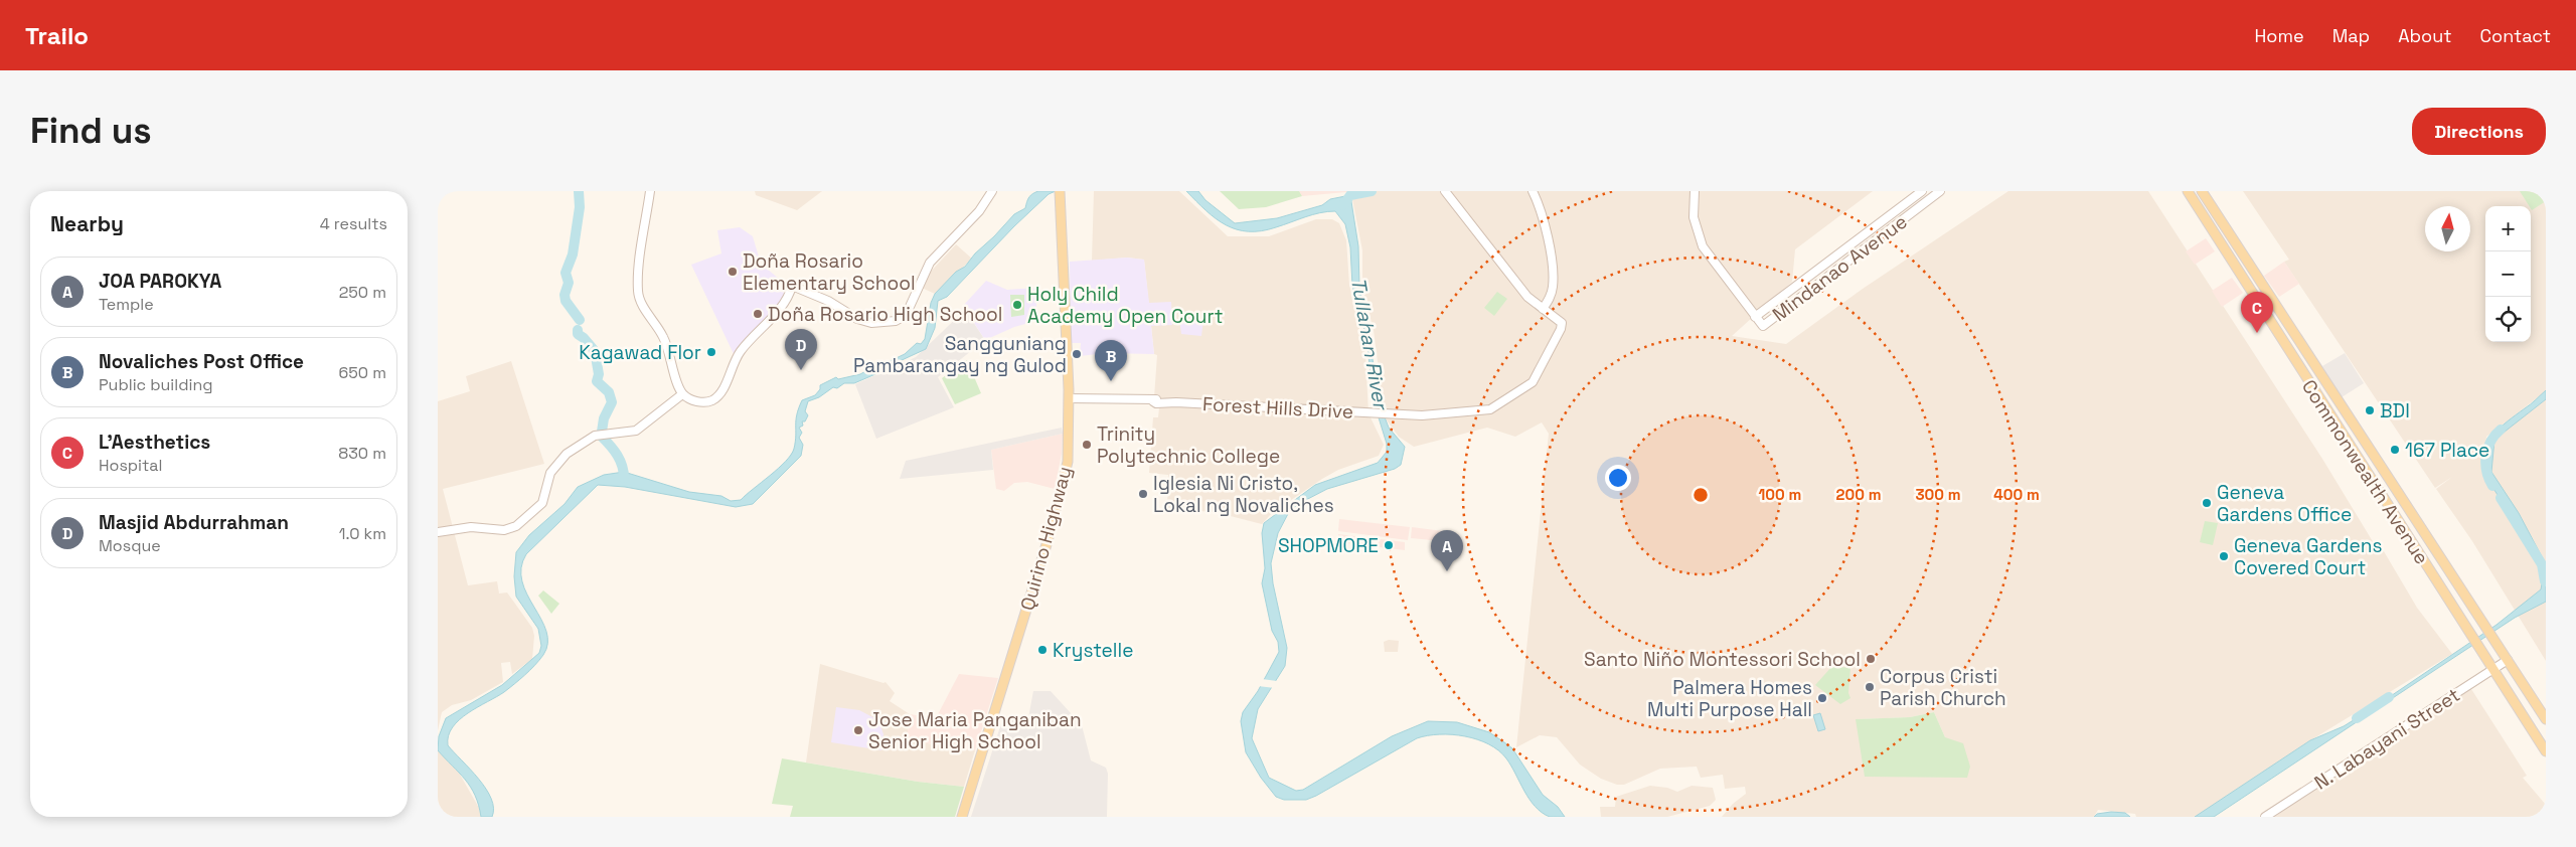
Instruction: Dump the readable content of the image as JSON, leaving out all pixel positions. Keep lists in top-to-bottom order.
{
  "streets": {
    "main road": ["Commonwealth Avenue", "Quirino Highway"],
    "street": ["Mindanao Avenue", "Forest Hills Drive", "N. Labayani Street"]
  },
  "crossings": [
    ["Forest Hills Drive", "Quirino Highway"],
    ["Commonwealth Avenue", "N. Labayani Street"]
  ],
  "water": ["Tullahan River"],
  "places": [
    "Doña Rosario Elementary School",
    "Holy Child Academy Open Court",
    "Doña Rosario High School",
    "Kagawad Flor",
    "Sangguniang Pambarangay ng Gulod",
    "BDI",
    "Trinity Polytechnic College",
    "167 Place",
    "Iglesia Ni Cristo, Lokal ng Novaliches",
    "Geneva Gardens Office",
    "SHOPMORE",
    "Geneva Gardens Covered Court",
    "Krystelle",
    "Santo Niño Montessori School",
    "Corpus Cristi Parish Church",
    "Palmera Homes Multi Purpose Hall",
    "Jose Maria Panganiban Senior High School"
  ],
  "north": "top",
  "page": {
    "header": "Trailo",
    "nav": [
      "Home",
      "Map",
      "About",
      "Contact"
    ],
    "buttons": "Directions",
    "title": "Find us",
    "heading": ["Nearby", "4 results"],
    "map_buttons": ["+", "−"],
    "list": [
      {
        "mark": "A",
        "name": "JOA PAROKYA",
        "note": "Temple",
        "value": "250 m"
      },
      {
        "mark": "B",
        "name": "Novaliches Post Office",
        "note": "Public building",
        "value": "650 m"
      },
      {
        "mark": "C",
        "name": "L'Aesthetics",
        "note": "Hospital",
        "value": "830 m"
      },
      {
        "mark": "D",
        "name": "Masjid Abdurrahman",
        "note": "Mosque",
        "value": "1.0 km"
      }
    ],
    "pins": [
      "C",
      "D",
      "B",
      "A"
    ]
  },
  "rings": [
    "100 m",
    "200 m",
    "300 m",
    "400 m"
  ]
}
